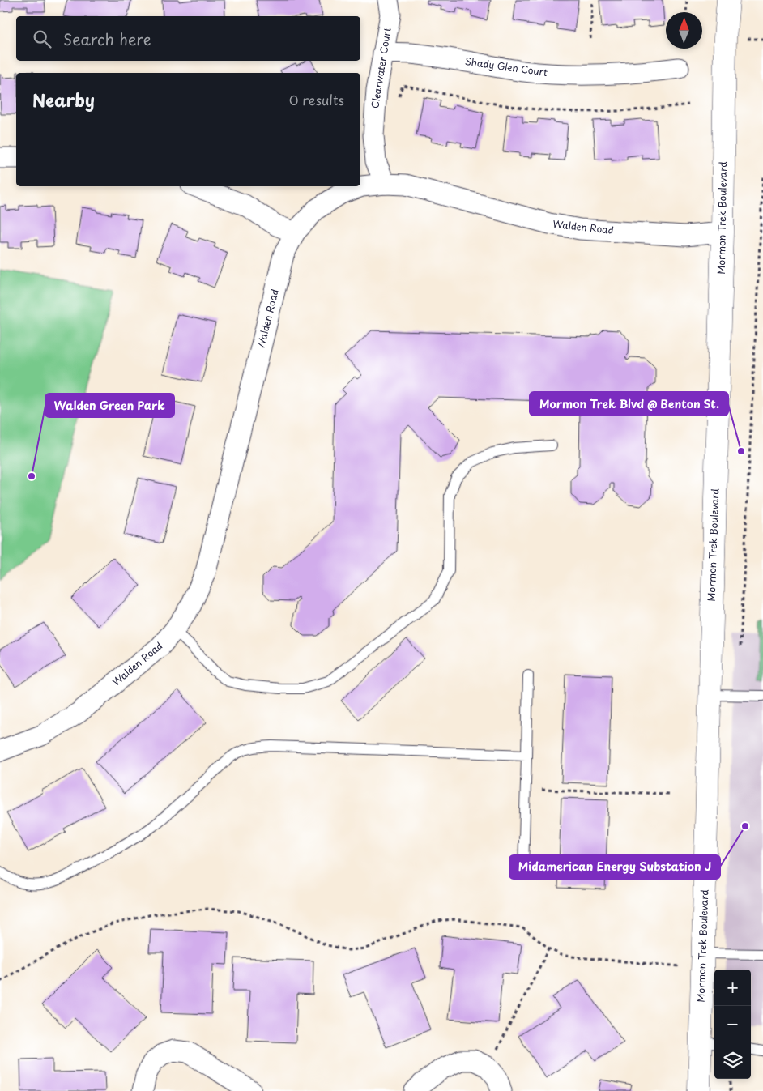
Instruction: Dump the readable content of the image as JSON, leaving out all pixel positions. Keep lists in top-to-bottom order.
{
  "streets": {
    "main road": ["Mormon Trek Boulevard"],
    "street": ["Shady Glen Court", "Clearwater Court", "Walden Road"]
  },
  "crossings": [
    ["Shady Glen Court", "Clearwater Court"],
    ["Clearwater Court", "Walden Road"],
    ["Mormon Trek Boulevard", "Walden Road"]
  ],
  "places": ["Mormon Trek Blvd @ Benton St.", "Walden Green Park", "Midamerican Energy Substation J"],
  "north": "top",
  "page": {
    "search": "Search here",
    "heading": ["Nearby", "0 results"],
    "map_buttons": ["+", "−"]
  }
}
